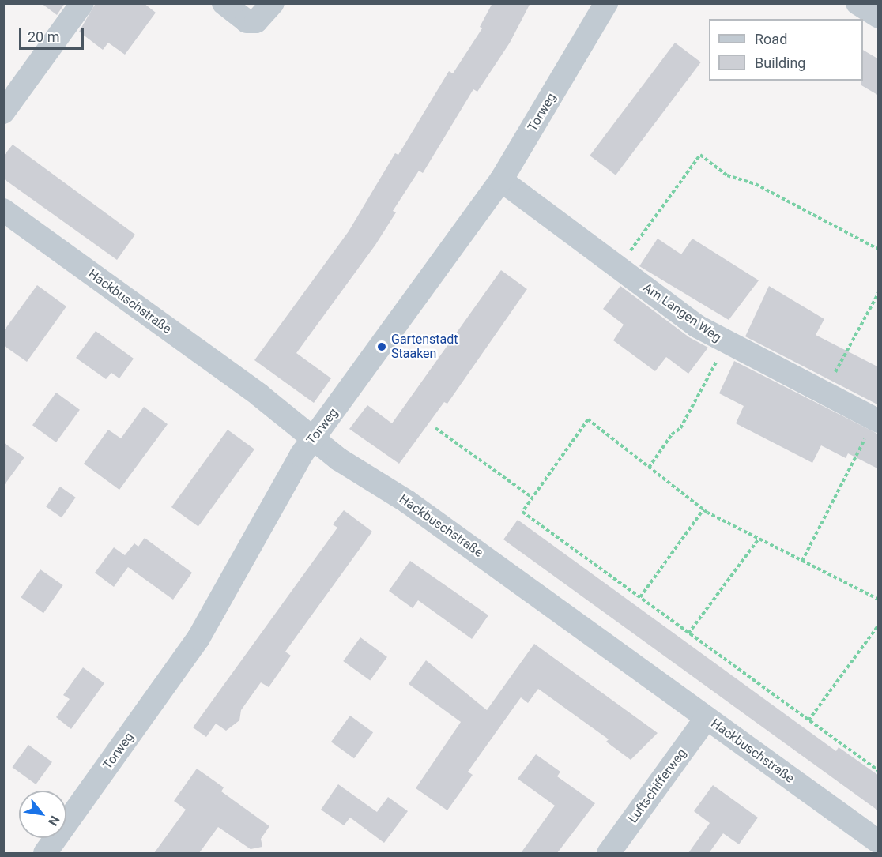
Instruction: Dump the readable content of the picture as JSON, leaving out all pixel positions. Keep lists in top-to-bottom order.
{
  "streets": {
    "street": [
      "Torweg",
      "Hackbuschstraße",
      "Am Langen Weg",
      "Luftschifferweg"
    ]
  },
  "crossings": [
    ["Torweg", "Hackbuschstraße"],
    ["Torweg", "Am Langen Weg"],
    ["Hackbuschstraße", "Luftschifferweg"]
  ],
  "places": ["Gartenstadt Staaken"],
  "legend": ["Road", "Building"],
  "scale_bar": "20 m",
  "north": "bottom right"
}
